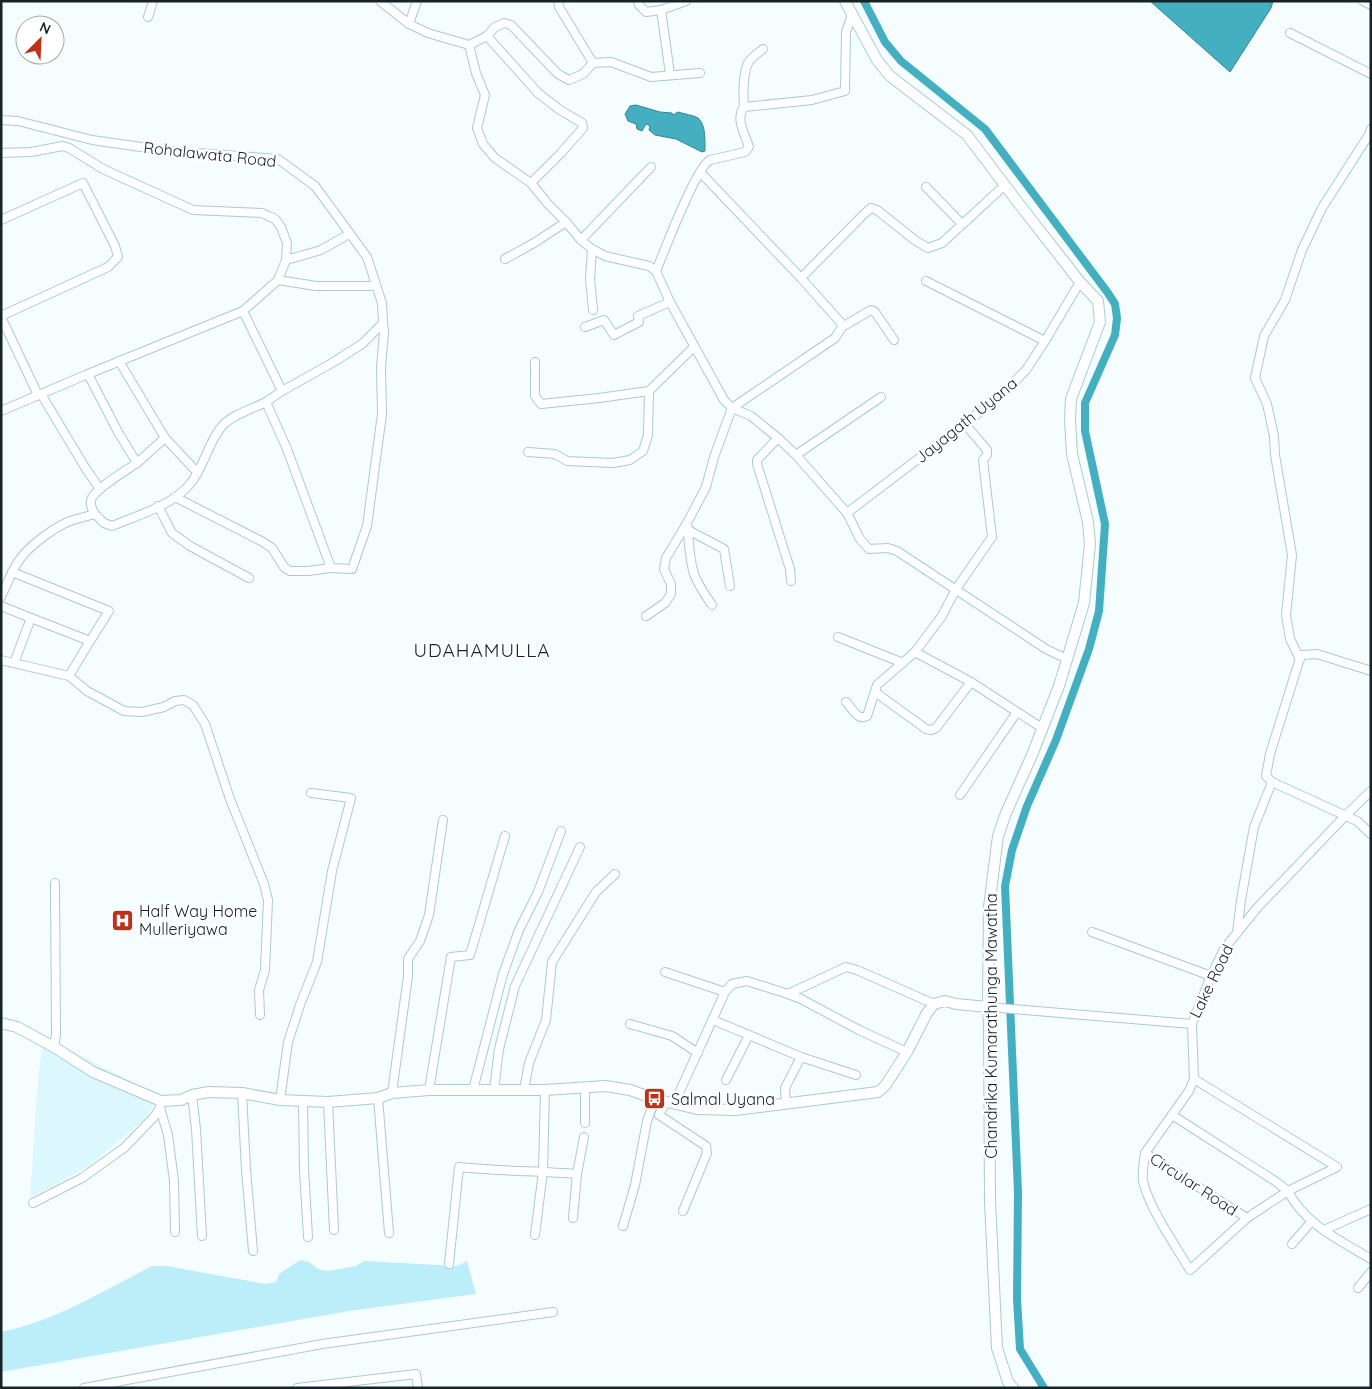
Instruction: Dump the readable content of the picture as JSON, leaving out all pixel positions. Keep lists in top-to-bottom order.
{
  "streets": {
    "main road": ["Chandrika Kumarathunga Mawatha"],
    "street": [
      "Rohalawata Road",
      "Jayagath Uyana",
      "Lake Road",
      "Circular Road"
    ]
  },
  "crossings": [
    ["Jayagath Uyana", "Chandrika Kumarathunga Mawatha"],
    ["Lake Road", "Chandrika Kumarathunga Mawatha"]
  ],
  "districts": ["UDAHAMULLA"],
  "places": {
    "hospital": ["Half Way Home Mulleriyawa"],
    "bus stop": ["Salmal Uyana"]
  },
  "north": "top right"
}
